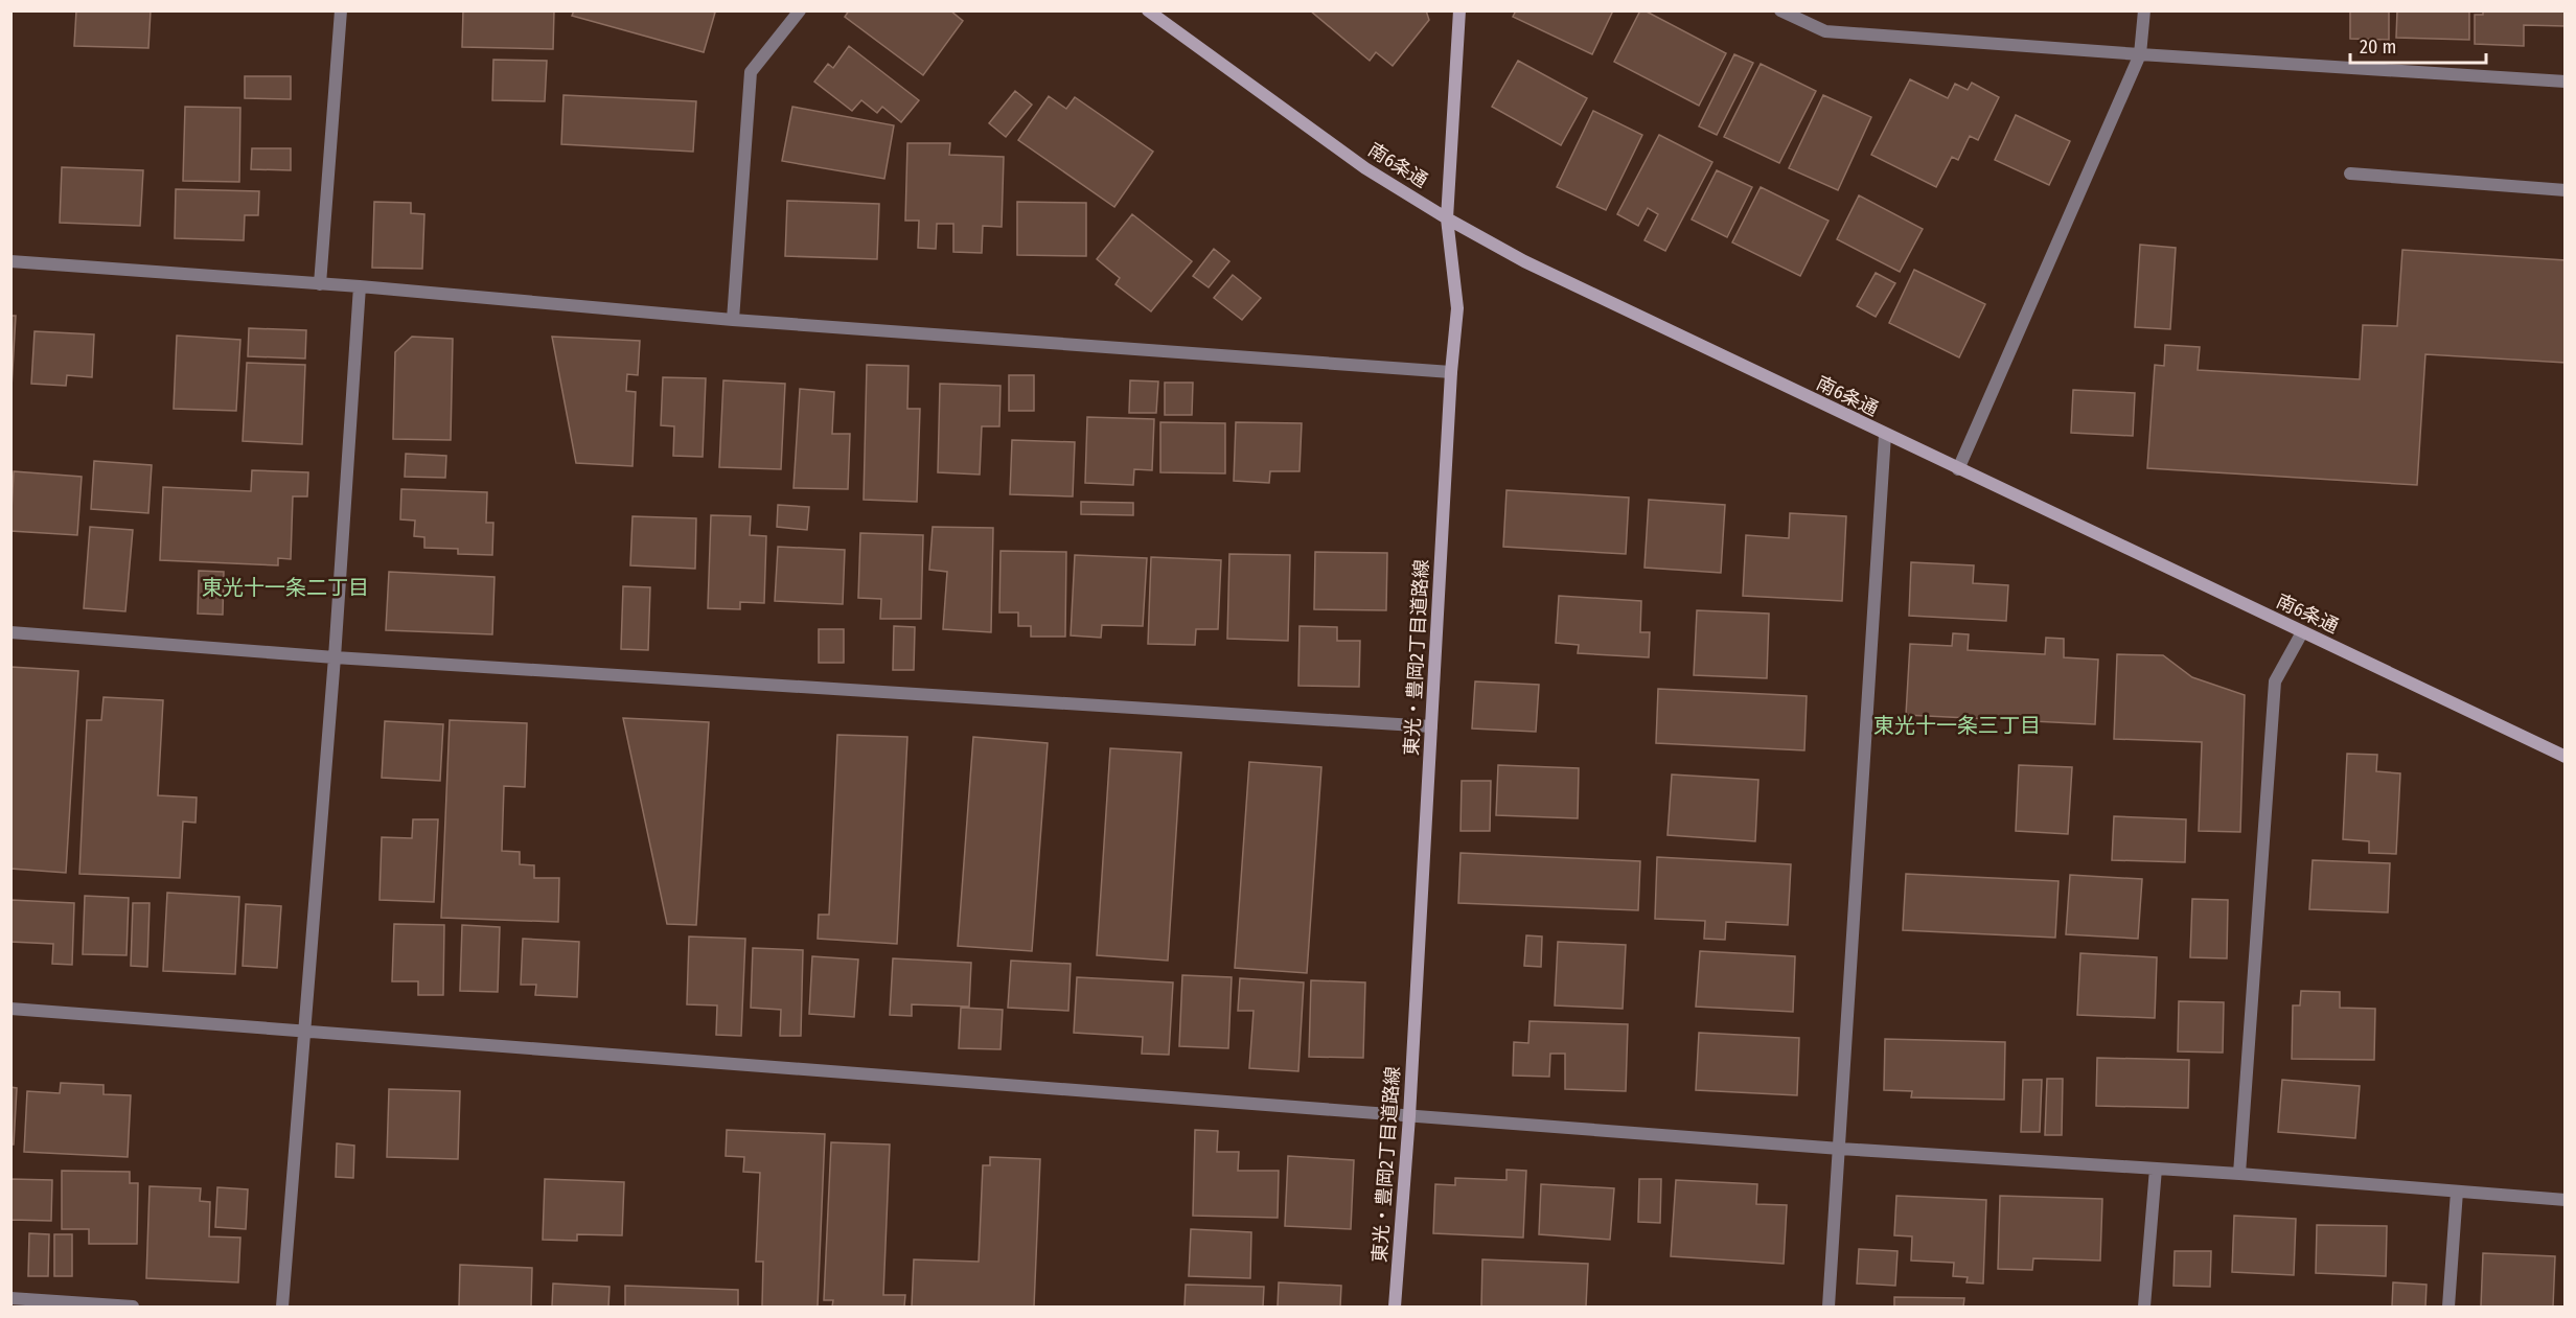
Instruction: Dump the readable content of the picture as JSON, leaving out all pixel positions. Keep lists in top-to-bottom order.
{
  "streets": {
    "street": ["南6条通", "東光・豊岡2丁目道路線"]
  },
  "crossings": [
    ["南6条通", "東光・豊岡2丁目道路線"]
  ],
  "districts": ["東光十一条二丁目", "東光十一条三丁目"],
  "scale_bar": "20 m"
}
